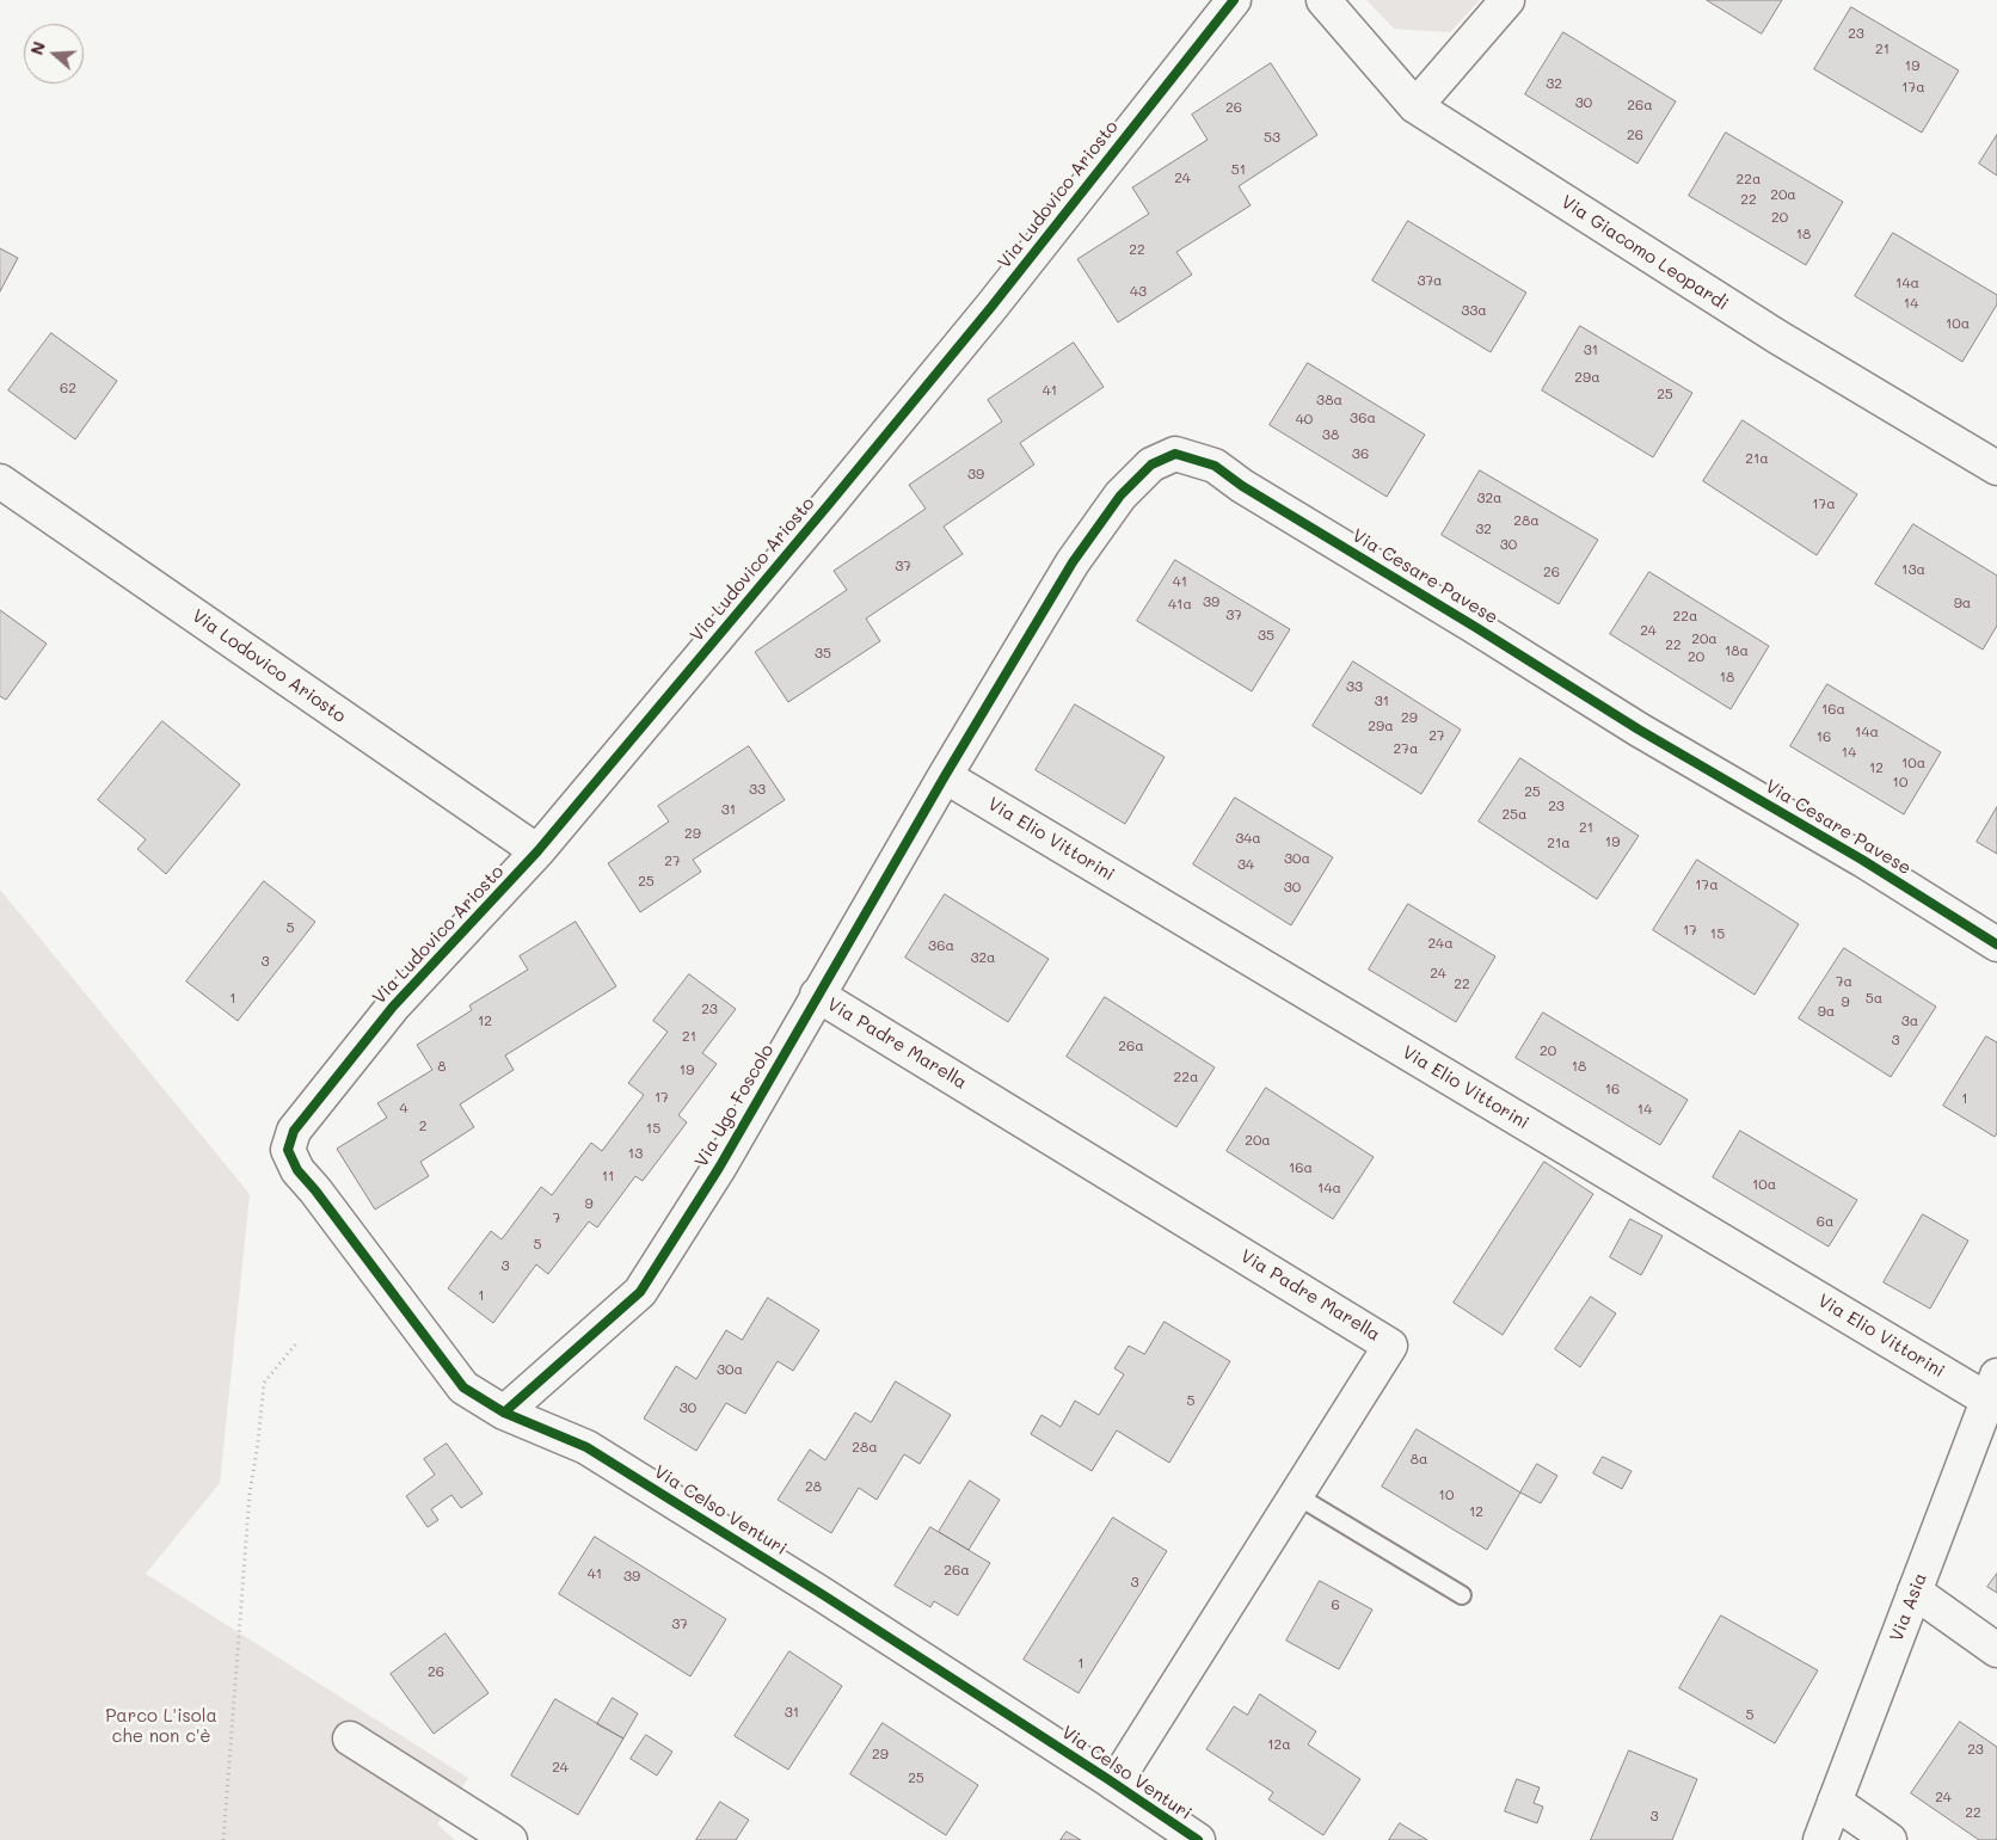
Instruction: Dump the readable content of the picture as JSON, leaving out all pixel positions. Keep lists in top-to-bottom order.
{
  "streets": {
    "street": [
      "Via Ludovico Ariosto",
      "Via Giacomo Leopardi",
      "Via Cesare Pavese",
      "Via Lodovico Ariosto",
      "Via Elio Vittorini",
      "Via Padre Marella",
      "Via Ugo Foscolo",
      "Via Celso Venturi",
      "Via Asia"
    ]
  },
  "crossings": [
    ["Via Ludovico Ariosto", "Via Lodovico Ariosto"],
    ["Via Ludovico Ariosto", "Via Celso Venturi"],
    ["Via Cesare Pavese", "Via Elio Vittorini"],
    ["Via Cesare Pavese", "Via Ugo Foscolo"],
    ["Via Elio Vittorini", "Via Ugo Foscolo"],
    ["Via Elio Vittorini", "Via Asia"],
    ["Via Padre Marella", "Via Ugo Foscolo"],
    ["Via Padre Marella", "Via Celso Venturi"],
    ["Via Ugo Foscolo", "Via Celso Venturi"]
  ],
  "parks": ["Parco L'isola che non c'è"],
  "house_numbers": [
    "23",
    "21",
    "19",
    "32",
    "17a",
    "30",
    "26a",
    "26",
    "26",
    "53",
    "51",
    "24",
    "22a",
    "20a",
    "22",
    "20",
    "18",
    "22",
    "37a",
    "14a",
    "43",
    "14",
    "33a",
    "10a",
    "31",
    "29a",
    "62",
    "41",
    "25",
    "38a",
    "36a",
    "40",
    "38",
    "36",
    "21a",
    "39",
    "32a",
    "17a",
    "28a",
    "32",
    "30",
    "37",
    "13a",
    "26",
    "41",
    "39",
    "9a",
    "41a",
    "37",
    "22a",
    "24",
    "35",
    "20a",
    "22",
    "18a",
    "35",
    "20",
    "18",
    "33",
    "31",
    "16a",
    "29",
    "29a",
    "14a",
    "27",
    "16",
    "27a",
    "14",
    "10a",
    "12",
    "10",
    "33",
    "25",
    "23",
    "31",
    "25a",
    "21",
    "29",
    "34a",
    "19",
    "21a",
    "30a",
    "27",
    "34",
    "25",
    "17a",
    "30",
    "5",
    "17",
    "15",
    "24a",
    "36a",
    "32a",
    "3",
    "24",
    "7a",
    "22",
    "1",
    "5a",
    "9",
    "23",
    "9a",
    "12",
    "3a",
    "21",
    "3",
    "26a",
    "20",
    "8",
    "18",
    "19",
    "22a",
    "16",
    "17",
    "1",
    "4",
    "14",
    "2",
    "15",
    "20a",
    "13",
    "16a",
    "11",
    "10a",
    "14a",
    "9",
    "7",
    "6a",
    "5",
    "3",
    "1",
    "30a",
    "5",
    "30",
    "28a",
    "8a",
    "28",
    "10",
    "12",
    "26a",
    "41",
    "39",
    "3",
    "6",
    "37",
    "1",
    "26",
    "31",
    "5",
    "12a",
    "23",
    "29",
    "24",
    "25",
    "24",
    "22",
    "3"
  ],
  "north": "left"
}
